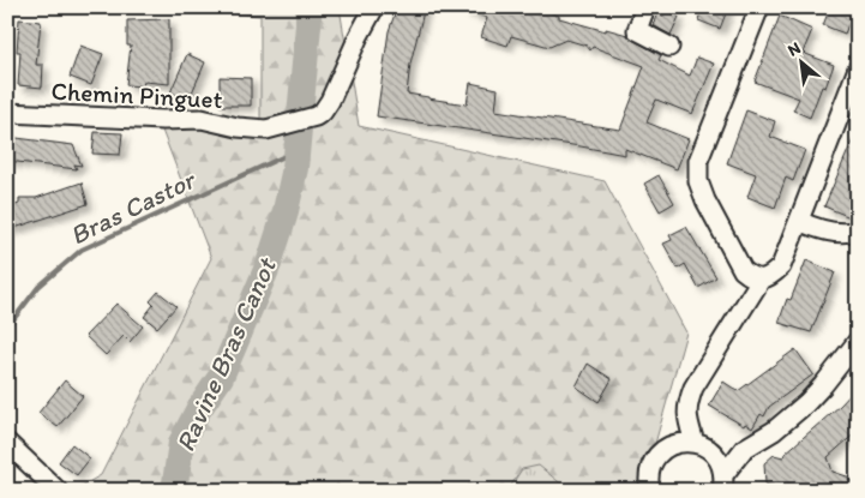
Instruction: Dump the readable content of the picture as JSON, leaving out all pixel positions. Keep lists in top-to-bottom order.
{
  "streets": {
    "street": ["Chemin Pinguet"]
  },
  "water": ["Bras Castor", "Ravine Bras Canot"],
  "north": "top left"
}
